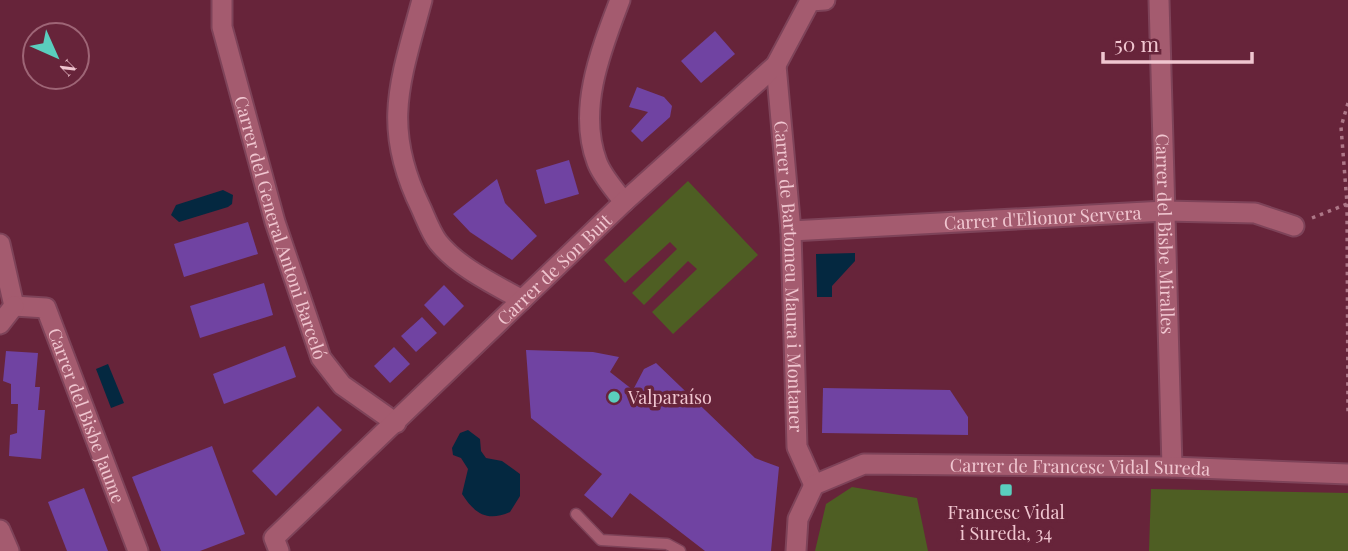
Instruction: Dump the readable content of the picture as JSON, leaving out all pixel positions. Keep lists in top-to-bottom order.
{
  "streets": {
    "street": [
      "Carrer d'Elionor Servera",
      "Carrer del General Antoni Barceló",
      "Carrer del Bisbe Miralles",
      "Carrer de Son Buit",
      "Carrer de Bartomeu Maura i Montaner",
      "Carrer del Bisbe Jaume",
      "Carrer de Francesc Vidal Sureda"
    ]
  },
  "crossings": [
    ["Carrer d'Elionor Servera", "Carrer del Bisbe Miralles"],
    ["Carrer d'Elionor Servera", "Carrer de Bartomeu Maura i Montaner"],
    ["Carrer del General Antoni Barceló", "Carrer de Son Buit"],
    ["Carrer del Bisbe Miralles", "Carrer de Francesc Vidal Sureda"],
    ["Carrer de Son Buit", "Carrer de Bartomeu Maura i Montaner"],
    ["Carrer de Bartomeu Maura i Montaner", "Carrer de Francesc Vidal Sureda"]
  ],
  "places": {
    "other": ["Valparaíso"],
    "transit": ["Francesc Vidal i Sureda, 34"]
  },
  "scale_bar": "50 m",
  "north": "bottom right"
}
